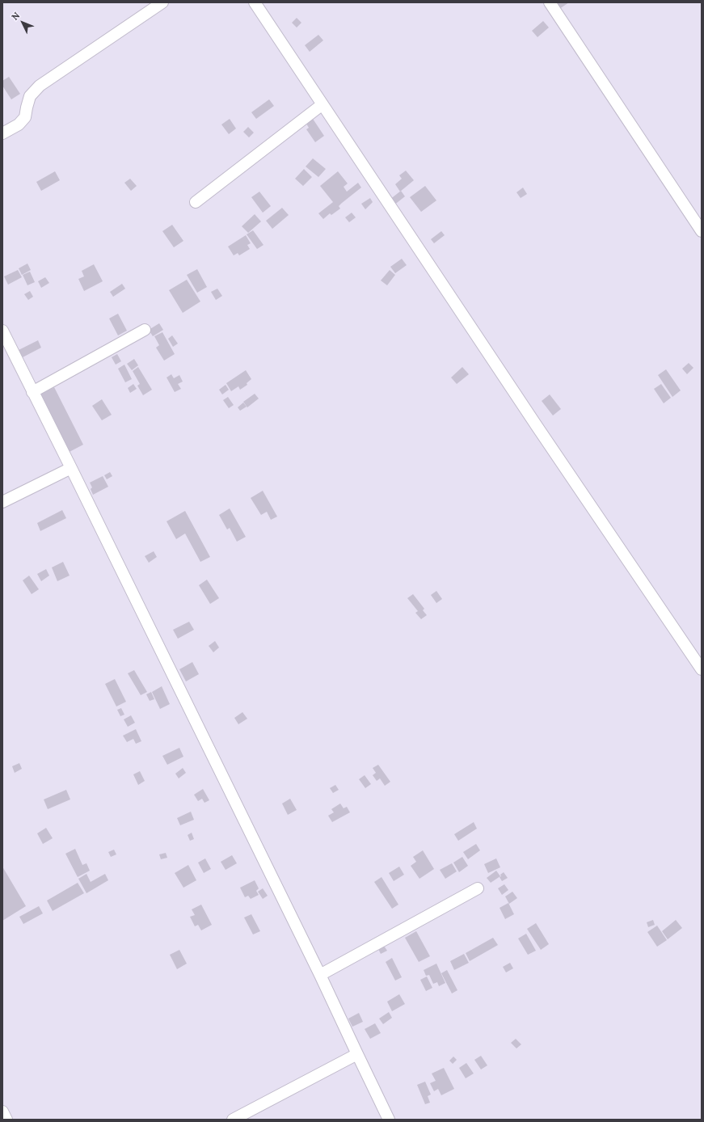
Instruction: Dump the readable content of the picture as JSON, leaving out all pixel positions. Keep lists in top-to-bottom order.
{
  "north": "top left"
}
